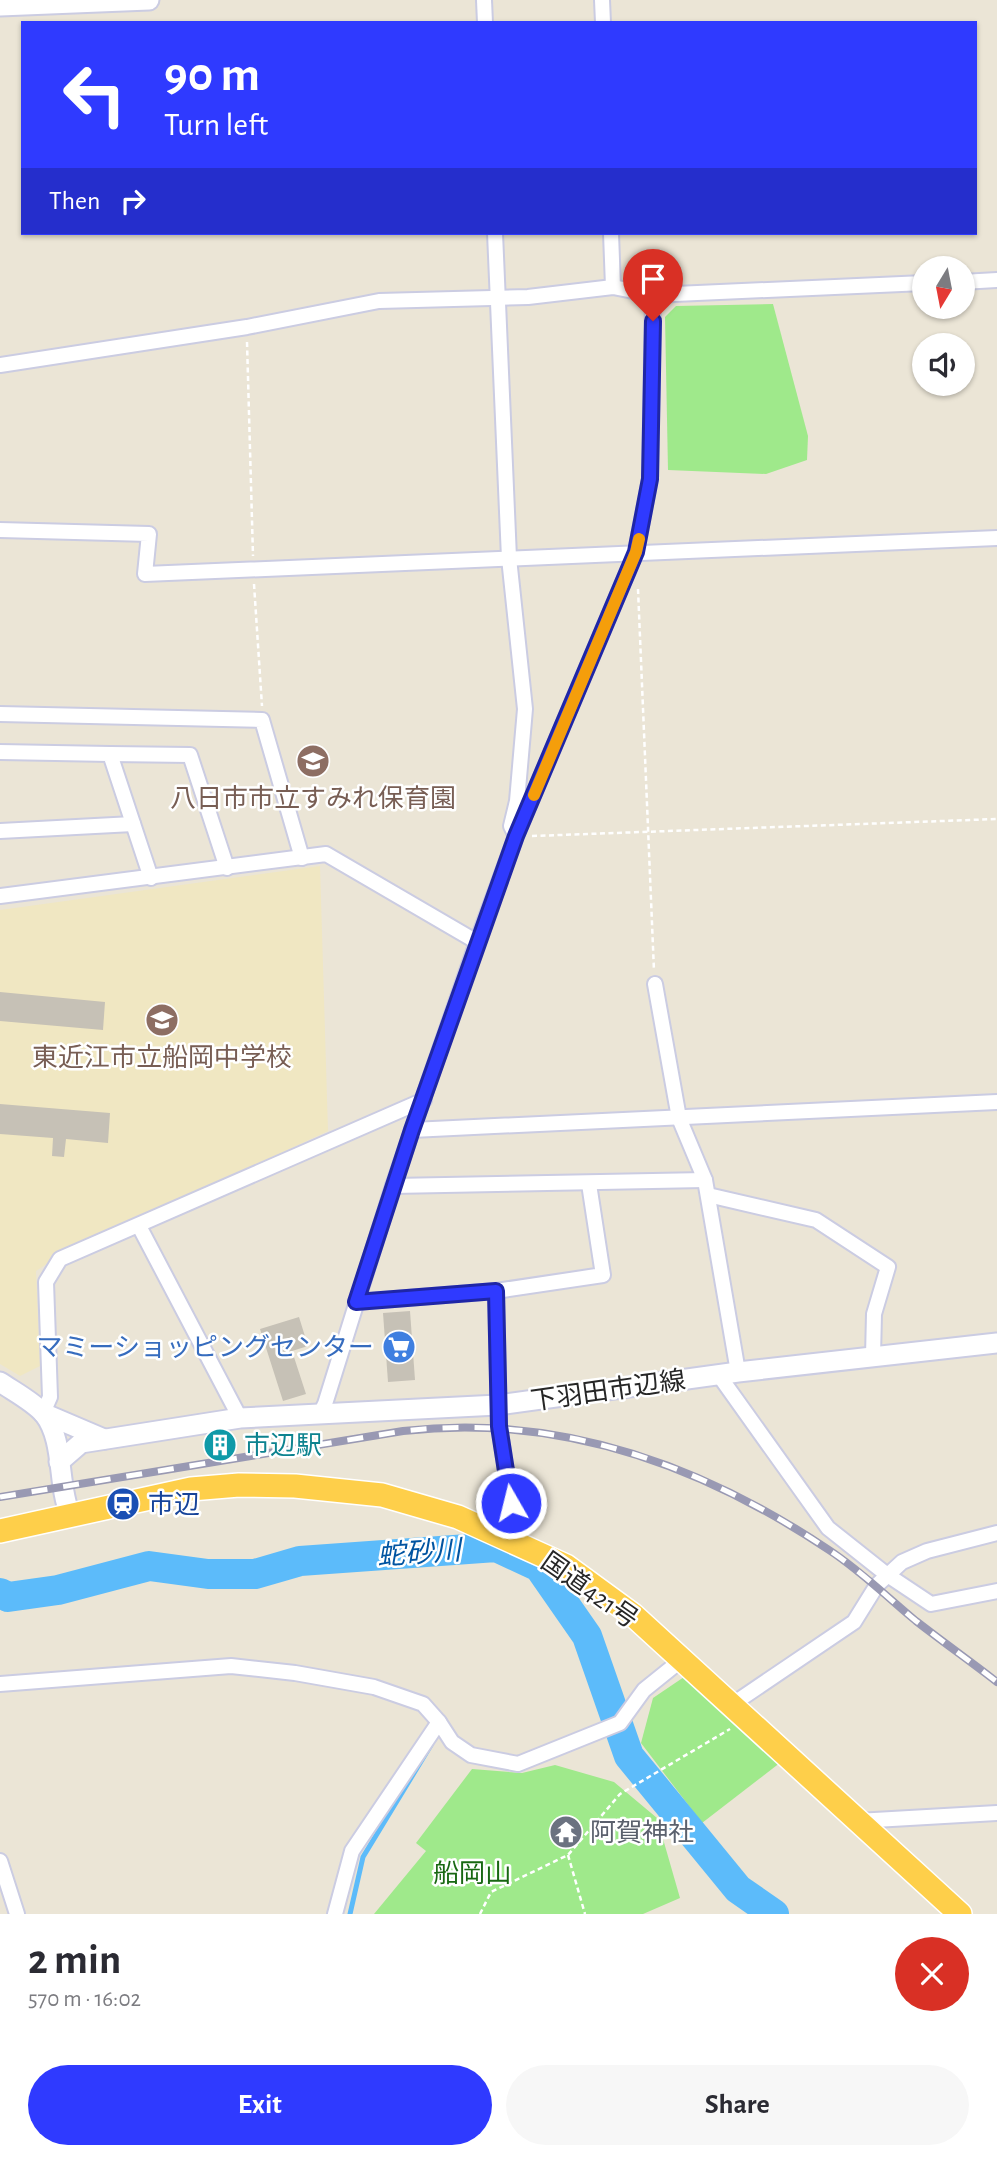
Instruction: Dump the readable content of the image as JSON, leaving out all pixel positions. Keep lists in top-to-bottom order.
{
  "streets": {
    "highway": ["国道421号"],
    "main road": ["下羽田市辺線"]
  },
  "water": ["蛇砂川"],
  "parks": ["船岡山"],
  "places": {
    "school or university": ["八日市市立すみれ保育園", "東近江市立船岡中学校"],
    "supermarket": ["マミーショッピングセンター"],
    "building": ["市辺駅"],
    "station": ["市辺"],
    "temple": ["阿賀神社"]
  },
  "north": "bottom",
  "page": {
    "turn": ["90 m", "Turn left"],
    "then": "Then",
    "heading": ["2 min", "570 m · 16:02"],
    "buttons": ["Exit", "Share"]
  }
}
